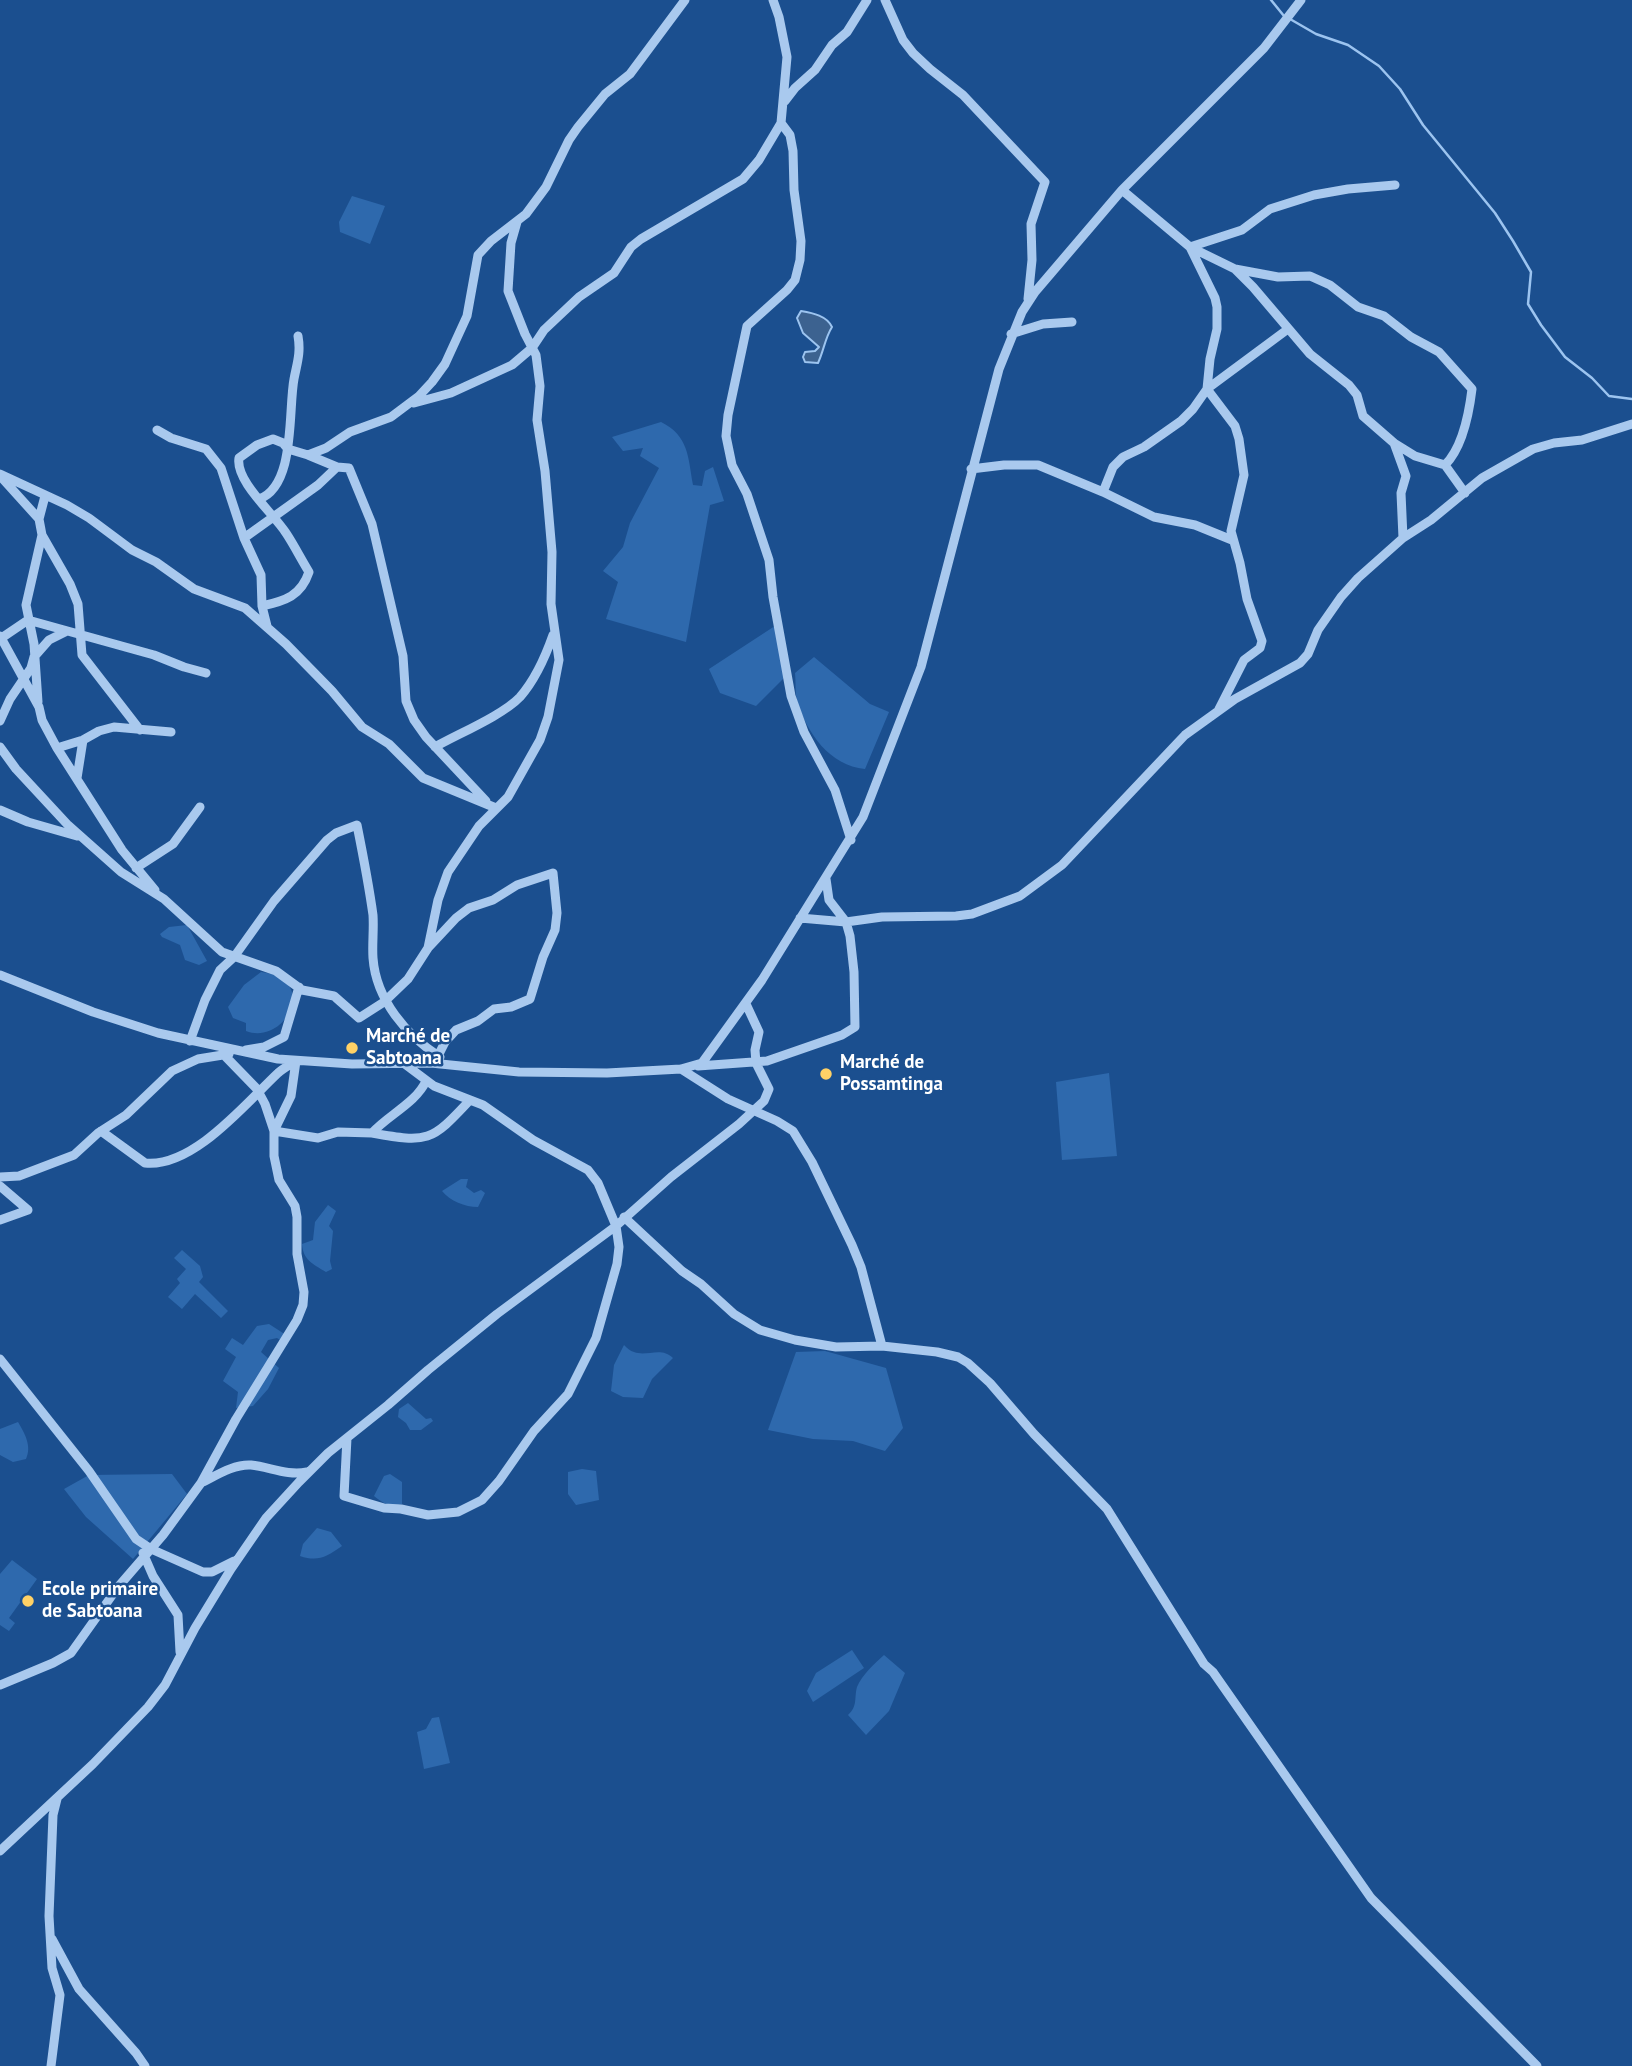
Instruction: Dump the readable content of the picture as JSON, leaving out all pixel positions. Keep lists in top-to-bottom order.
{
  "places": ["Marché de Sabtoana", "Marché de Possamtinga", "Ecole primaire de Sabtoana"]
}
